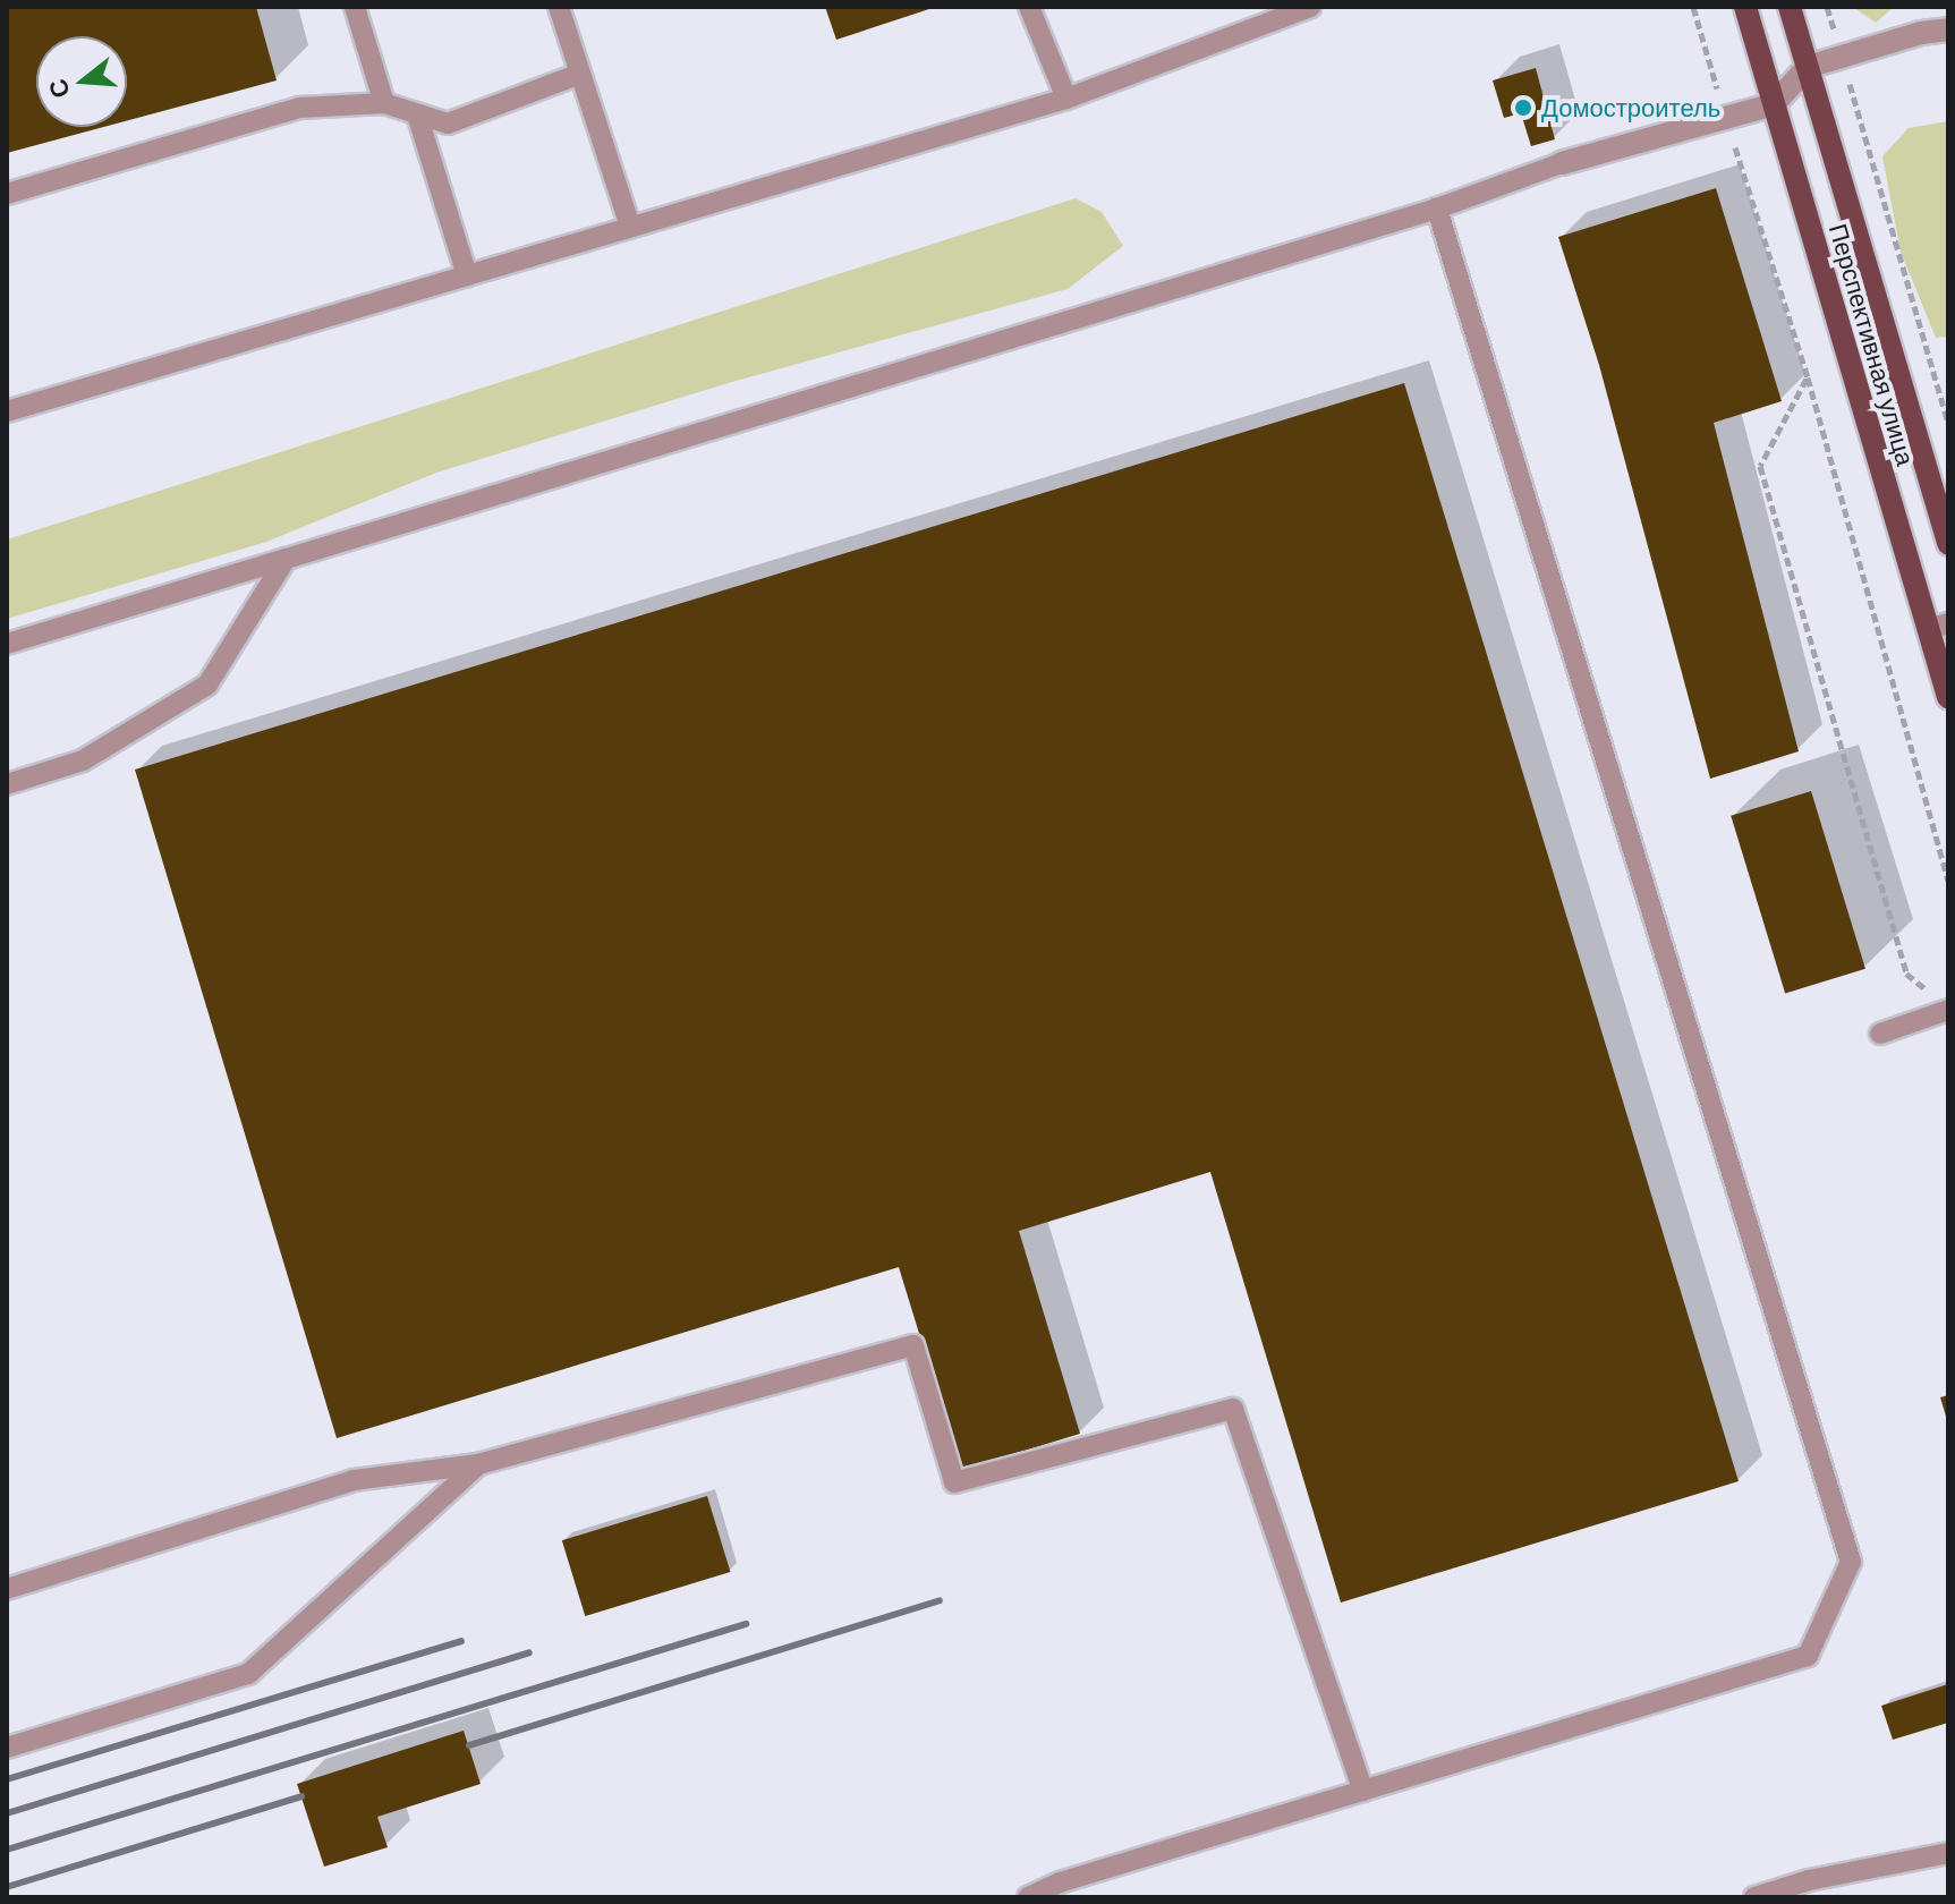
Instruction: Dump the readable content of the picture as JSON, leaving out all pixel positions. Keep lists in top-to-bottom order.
{
  "streets": {
    "main road": ["Перспективная улица"]
  },
  "places": ["Домостроитель"],
  "north": "left"
}
